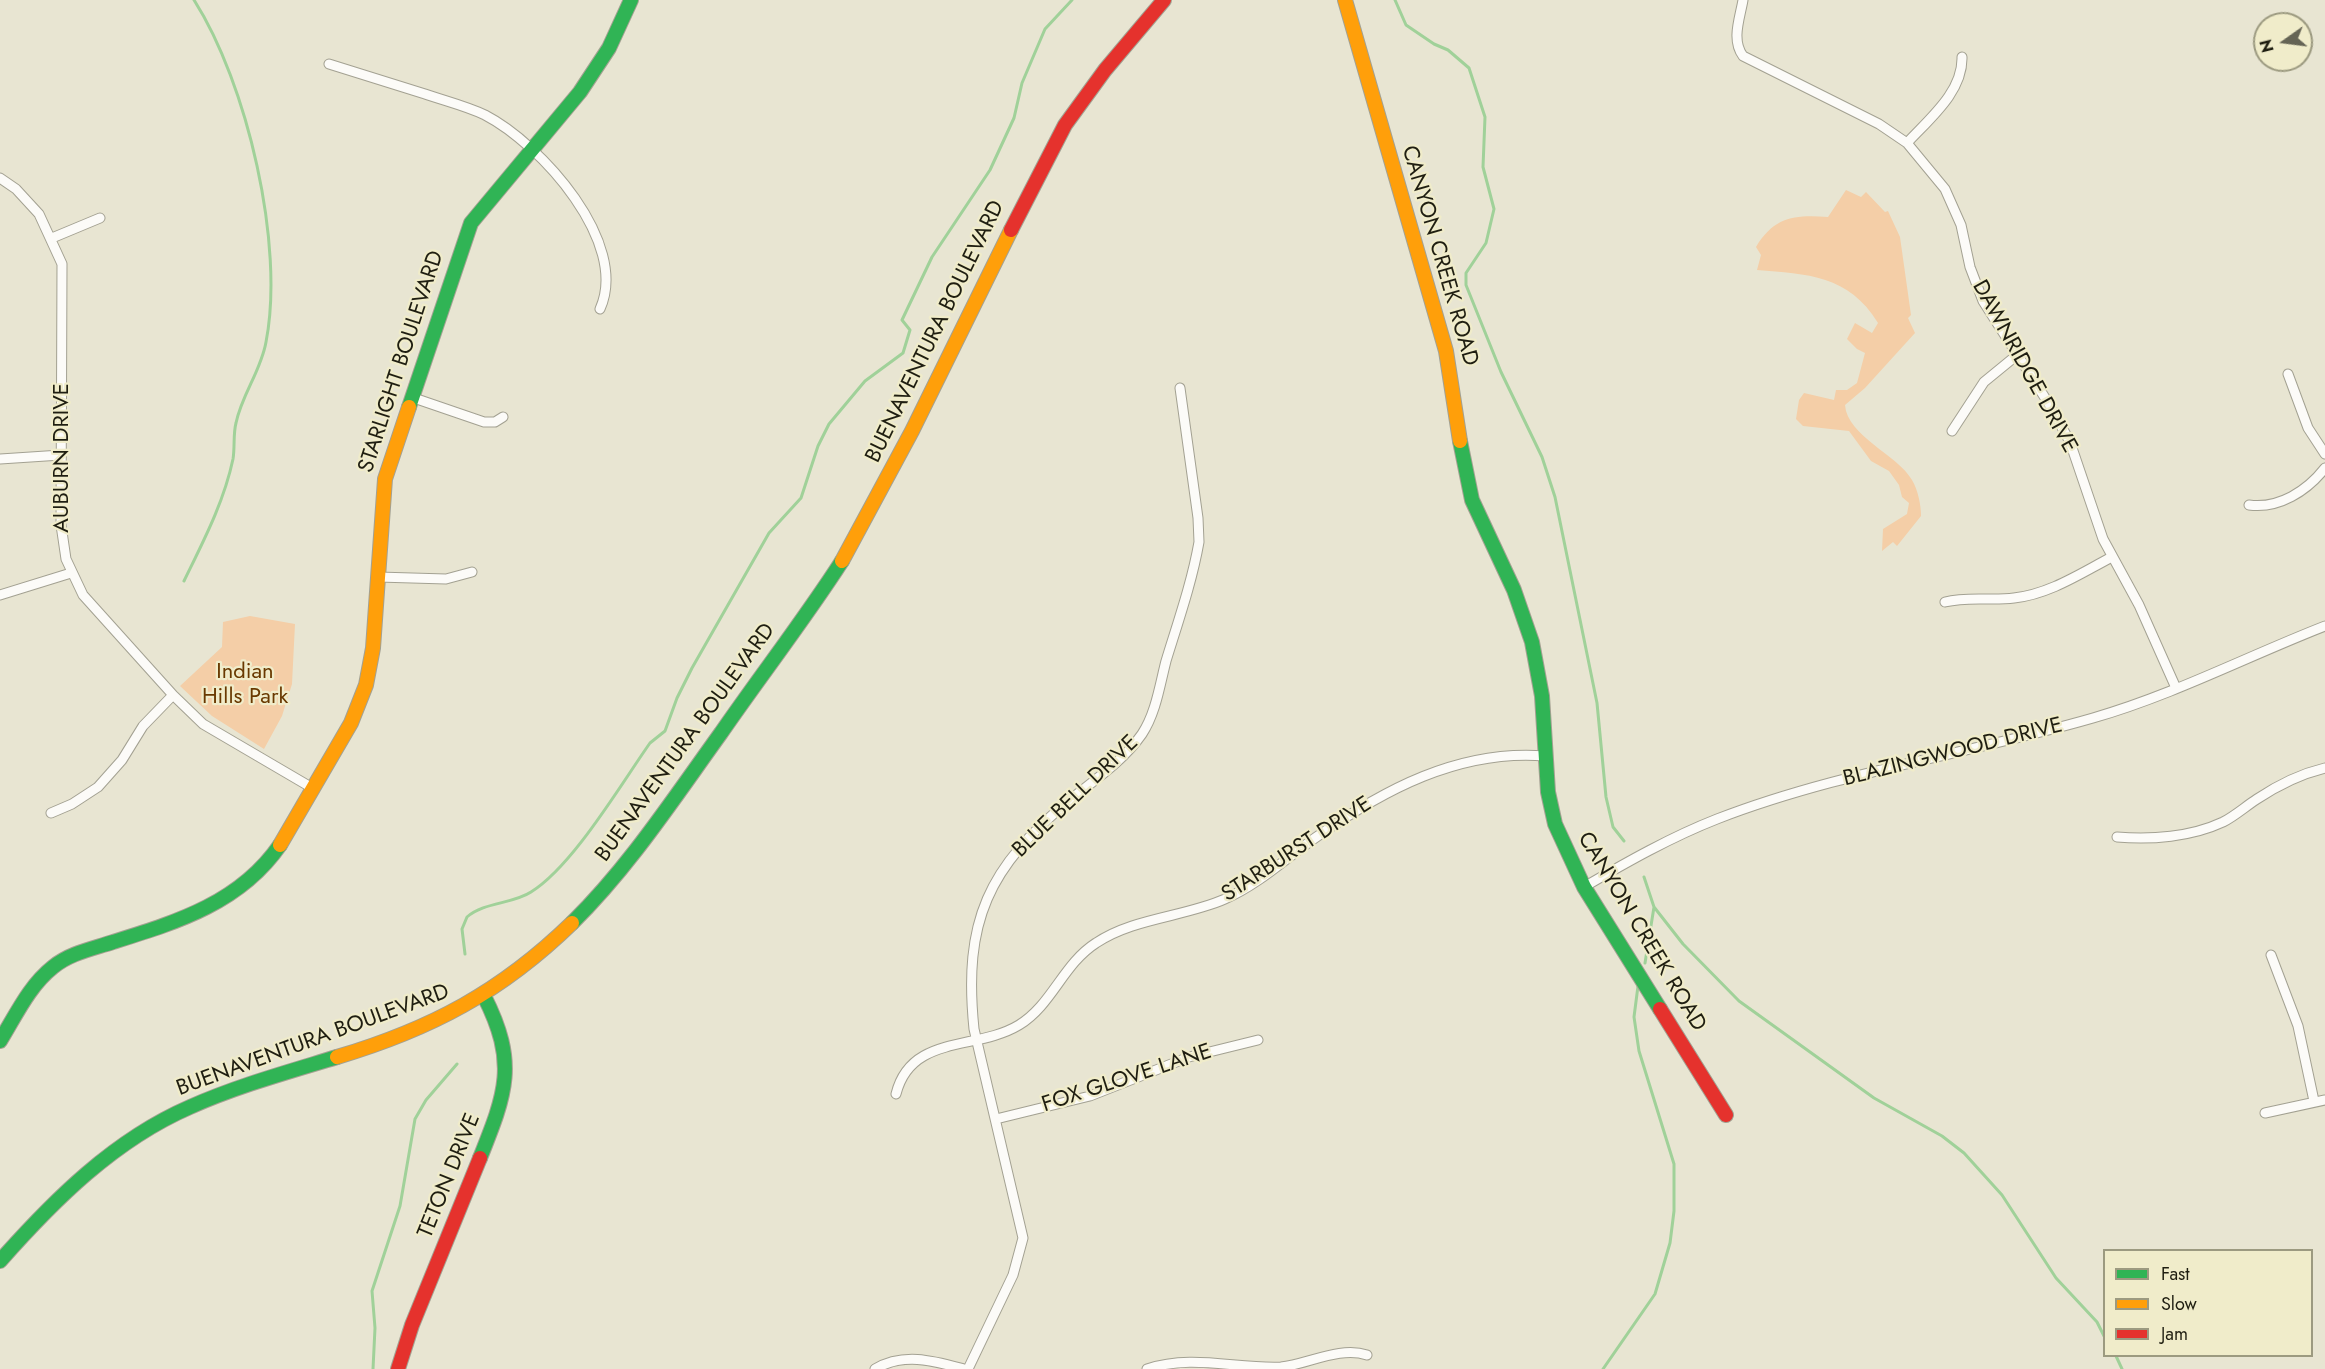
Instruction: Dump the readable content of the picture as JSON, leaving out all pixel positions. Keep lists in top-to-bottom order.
{
  "streets": {
    "street": [
      "CANYON CREEK ROAD",
      "BUENAVENTURA BOULEVARD",
      "STARLIGHT BOULEVARD",
      "DAWNRIDGE DRIVE",
      "AUBURN DRIVE",
      "BLAZINGWOOD DRIVE",
      "BLUE BELL DRIVE",
      "STARBURST DRIVE",
      "FOX GLOVE LANE",
      "TETON DRIVE"
    ]
  },
  "crossings": [
    ["CANYON CREEK ROAD", "BLAZINGWOOD DRIVE"],
    ["CANYON CREEK ROAD", "STARBURST DRIVE"],
    ["BUENAVENTURA BOULEVARD", "TETON DRIVE"],
    ["STARLIGHT BOULEVARD", "AUBURN DRIVE"],
    ["DAWNRIDGE DRIVE", "BLAZINGWOOD DRIVE"],
    ["BLUE BELL DRIVE", "STARBURST DRIVE"],
    ["BLUE BELL DRIVE", "FOX GLOVE LANE"]
  ],
  "parks": ["Indian Hills Park"],
  "legend": ["Fast", "Slow", "Jam"],
  "north": "left"
}
